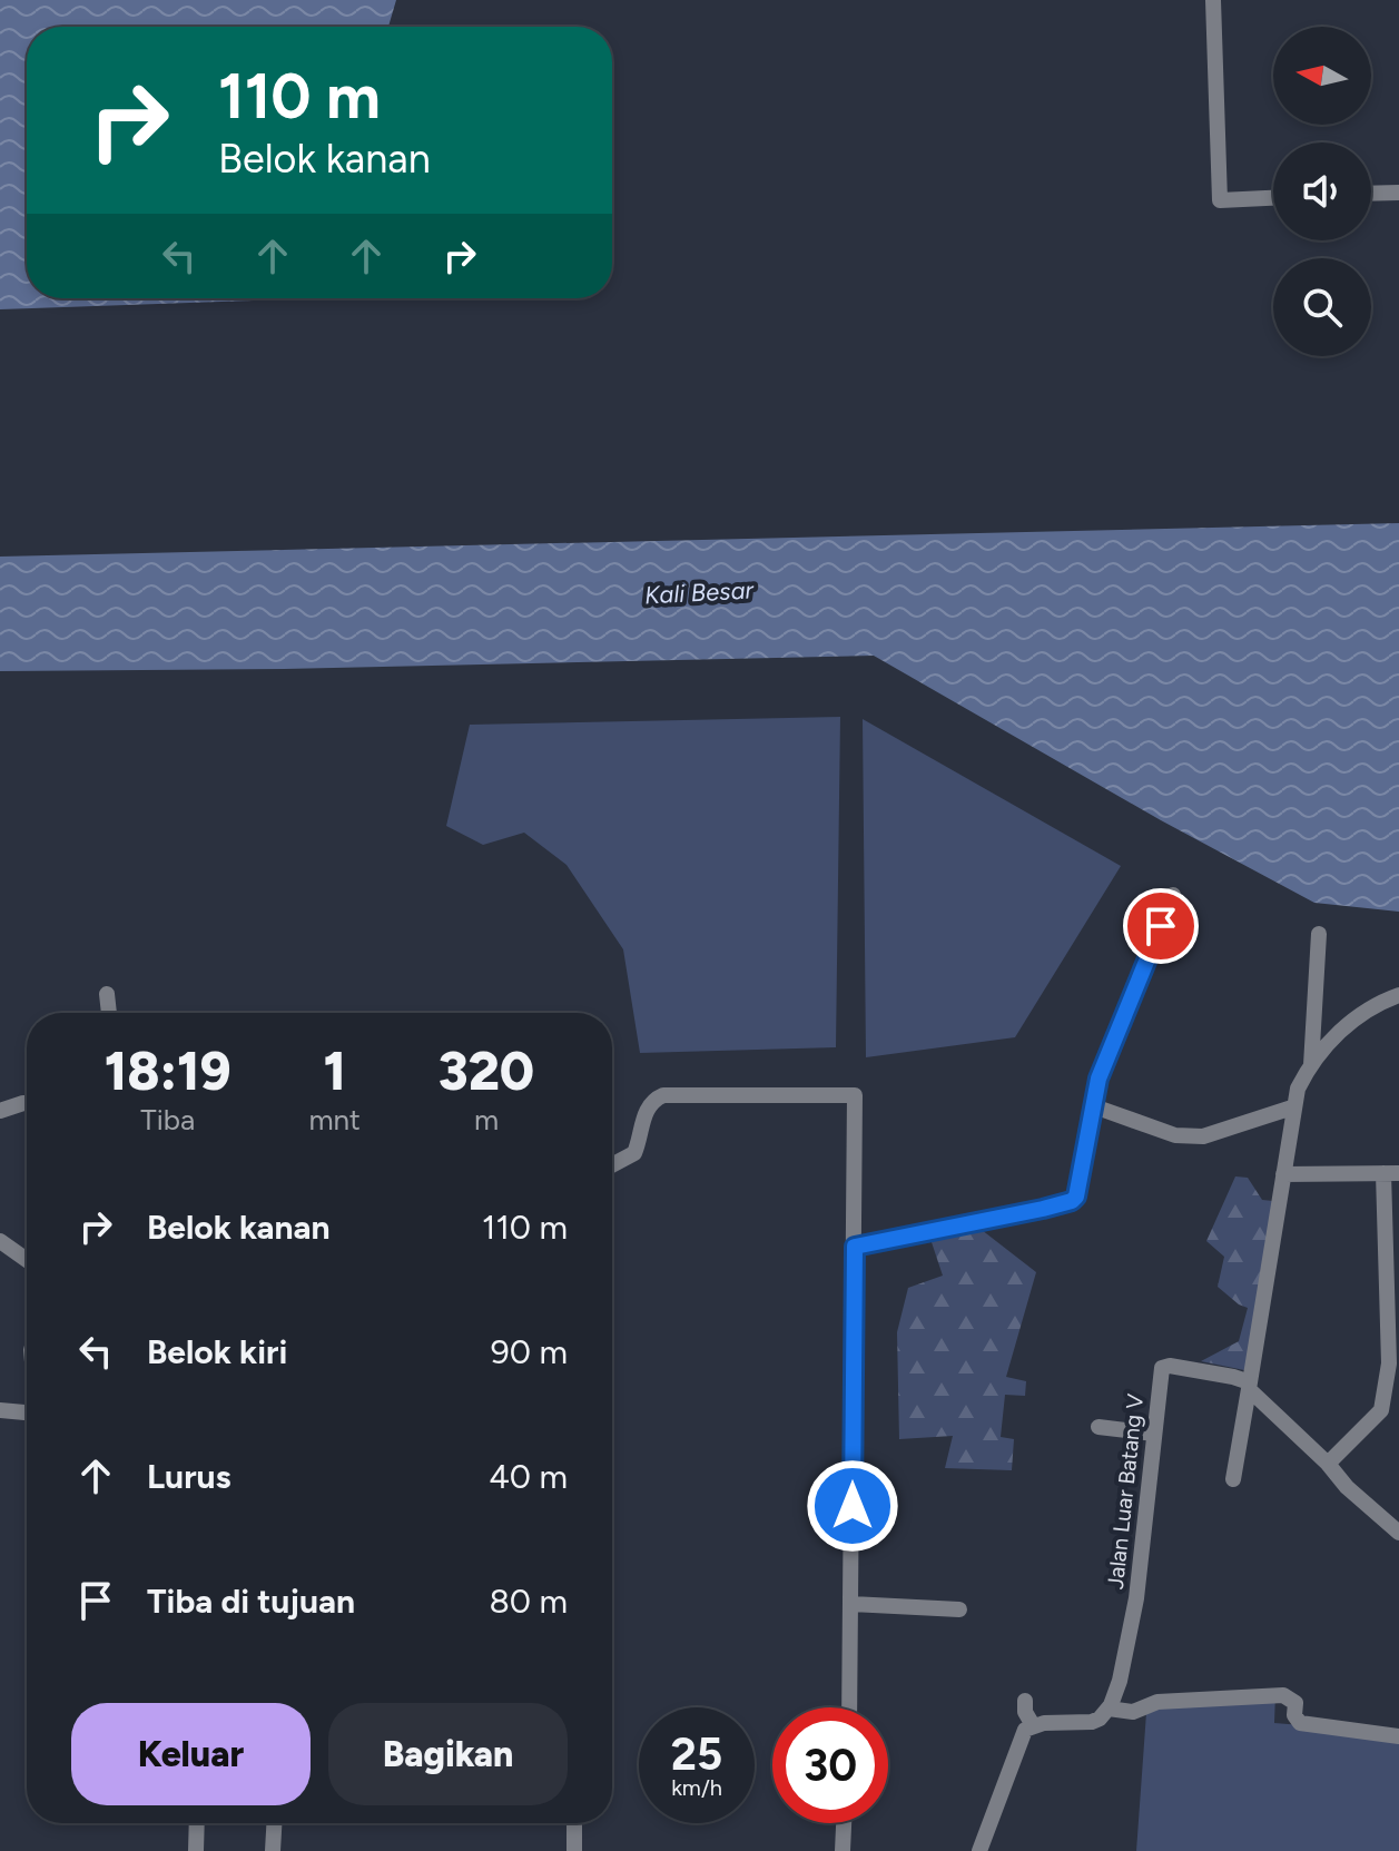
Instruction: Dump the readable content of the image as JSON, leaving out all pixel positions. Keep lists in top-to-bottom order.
{
  "streets": {
    "street": ["Jalan Luar Batang V"]
  },
  "water": ["Kali Besar"],
  "north": "left",
  "page": {
    "turn": ["110 m", "Belok kanan"],
    "eta": [
      "18:19",
      "Tiba",
      "1",
      "mnt",
      "320",
      "m"
    ],
    "list": [
      {
        "name": "Belok kanan",
        "value": "110 m"
      },
      {
        "name": "Belok kiri",
        "value": "90 m"
      },
      {
        "name": "Lurus",
        "value": "40 m"
      },
      {
        "name": "Tiba di tujuan",
        "value": "80 m"
      }
    ],
    "buttons": ["Keluar", "Bagikan"],
    "speed": "25 km/h",
    "limit": "30"
  }
}
